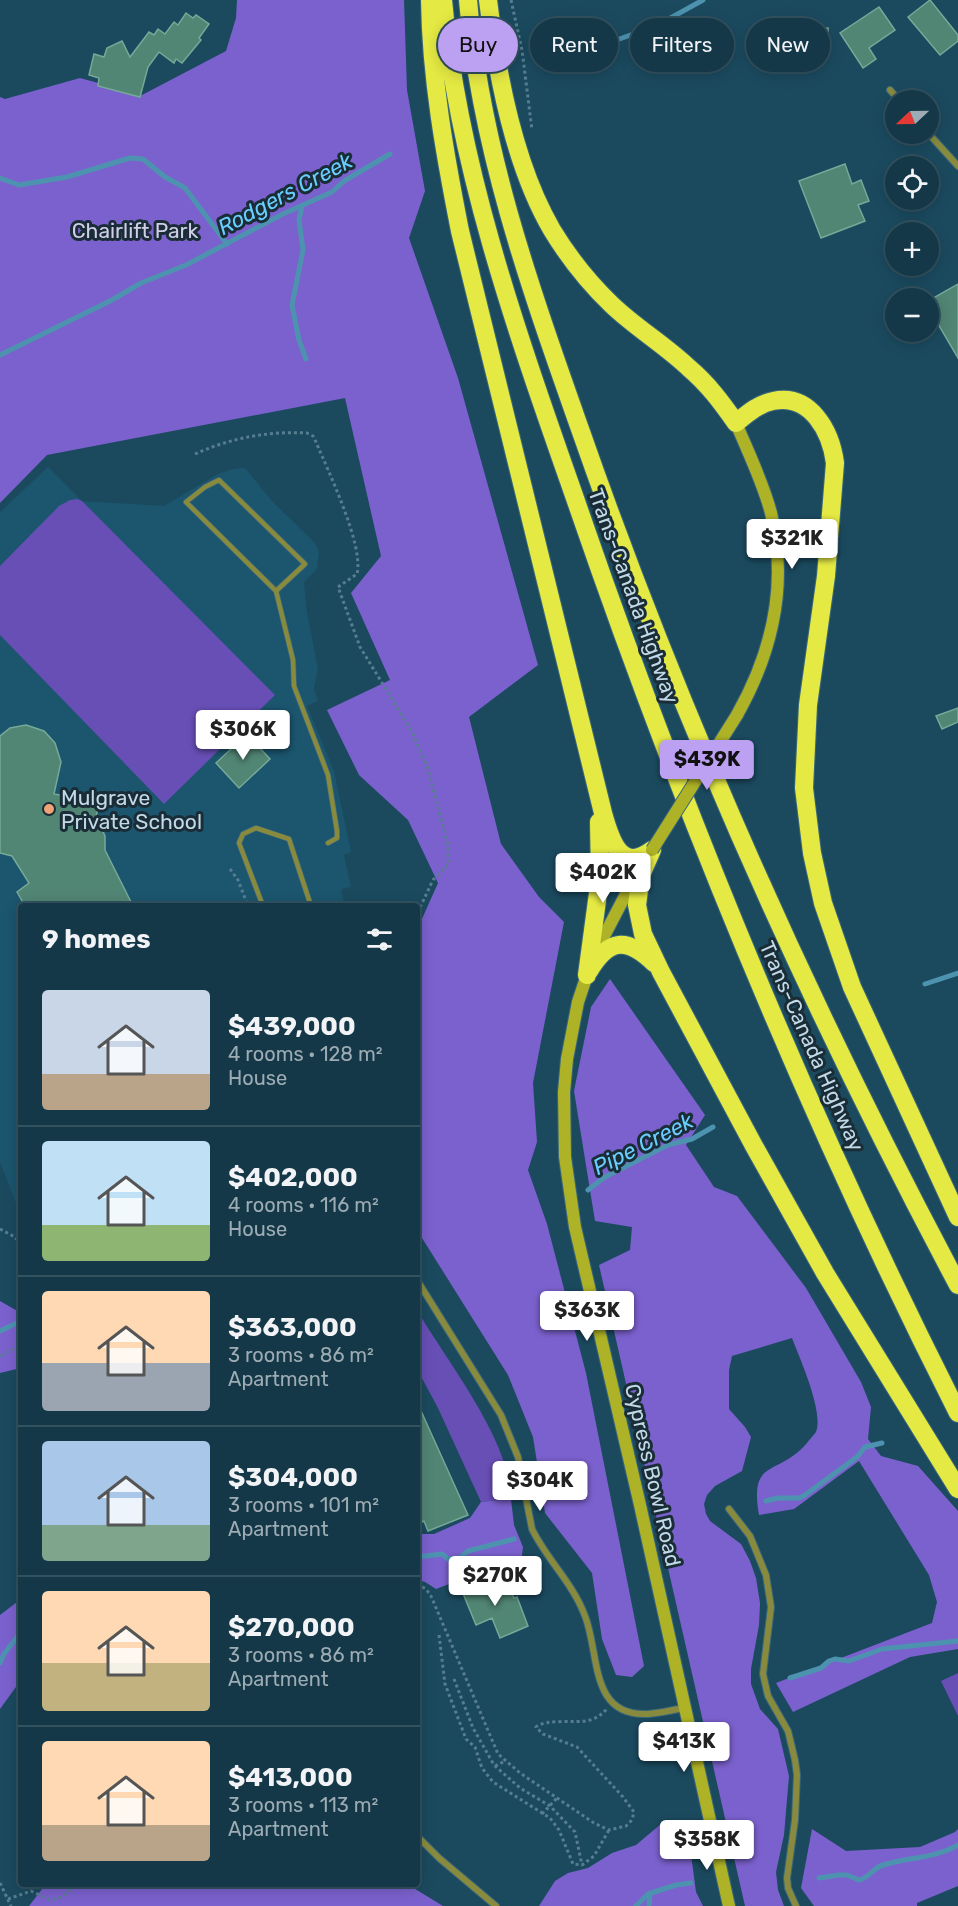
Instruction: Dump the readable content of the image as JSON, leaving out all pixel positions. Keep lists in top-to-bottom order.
{
  "streets": {
    "highway": ["Trans-Canada Highway"],
    "street": ["Cypress Bowl Road"]
  },
  "water": ["Rodgers Creek", "Pipe Creek"],
  "parks": ["Chairlift Park"],
  "places": ["Mulgrave Private School"],
  "north": "left",
  "page": {
    "chip": [
      "Buy",
      "Rent",
      "Filters",
      "New"
    ],
    "map_buttons": ["+", "−"],
    "price": [
      "$321K",
      "$306K",
      "$439K",
      "$402K",
      "$363K",
      "$304K",
      "$270K",
      "$413K",
      "$358K"
    ],
    "heading": "9 homes",
    "list": [
      {
        "name": "$439,000",
        "note": "4 rooms · 128 m² · House"
      },
      {
        "name": "$402,000",
        "note": "4 rooms · 116 m² · House"
      },
      {
        "name": "$363,000",
        "note": "3 rooms · 86 m² · Apartment"
      },
      {
        "name": "$304,000",
        "note": "3 rooms · 101 m² · Apartment"
      },
      {
        "name": "$270,000",
        "note": "3 rooms · 86 m² · Apartment"
      },
      {
        "name": "$413,000",
        "note": "3 rooms · 113 m² · Apartment"
      }
    ]
  }
}
